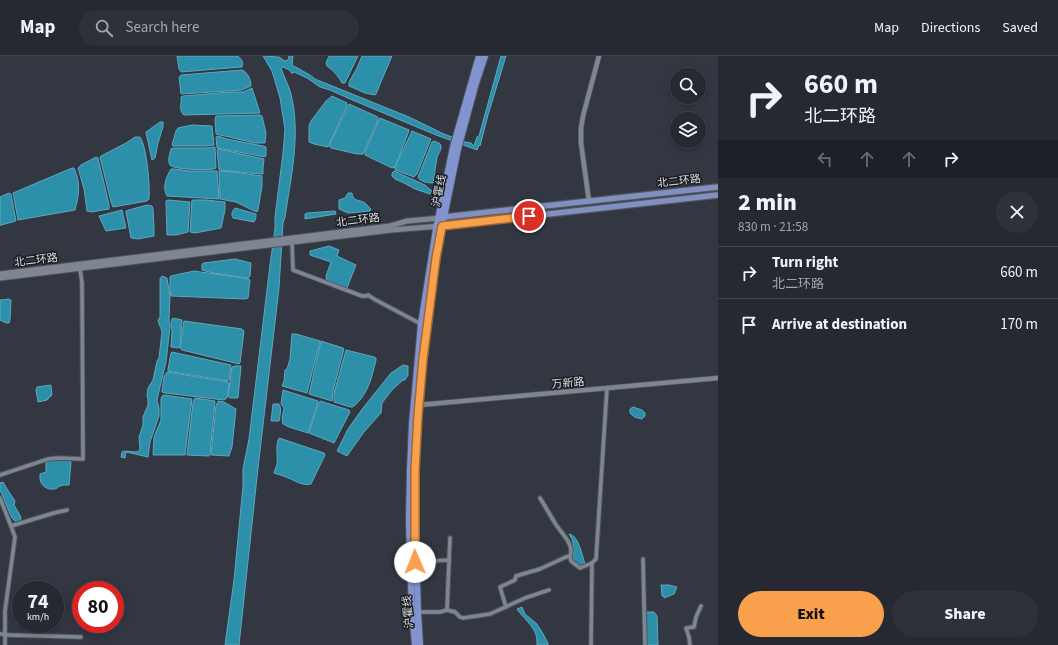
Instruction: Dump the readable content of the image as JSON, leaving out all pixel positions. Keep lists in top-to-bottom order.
{
  "streets": {
    "highway": ["沪霍线"],
    "main road": ["北二环路"],
    "street": ["万新路"]
  },
  "crossings": [
    ["北二环路", "沪霍线"],
    ["沪霍线", "万新路"]
  ],
  "page": {
    "header": "Map",
    "search": "Search here",
    "nav": ["Map", "Directions", "Saved"],
    "turn": ["660 m", "北二环路"],
    "heading": ["2 min", "830 m · 21:58"],
    "list": [
      {
        "name": "Turn right",
        "note": "北二环路",
        "value": "660 m"
      },
      {
        "name": "Arrive at destination",
        "value": "170 m"
      }
    ],
    "speed": "74 km/h",
    "limit": "80",
    "buttons": ["Exit", "Share"]
  }
}
